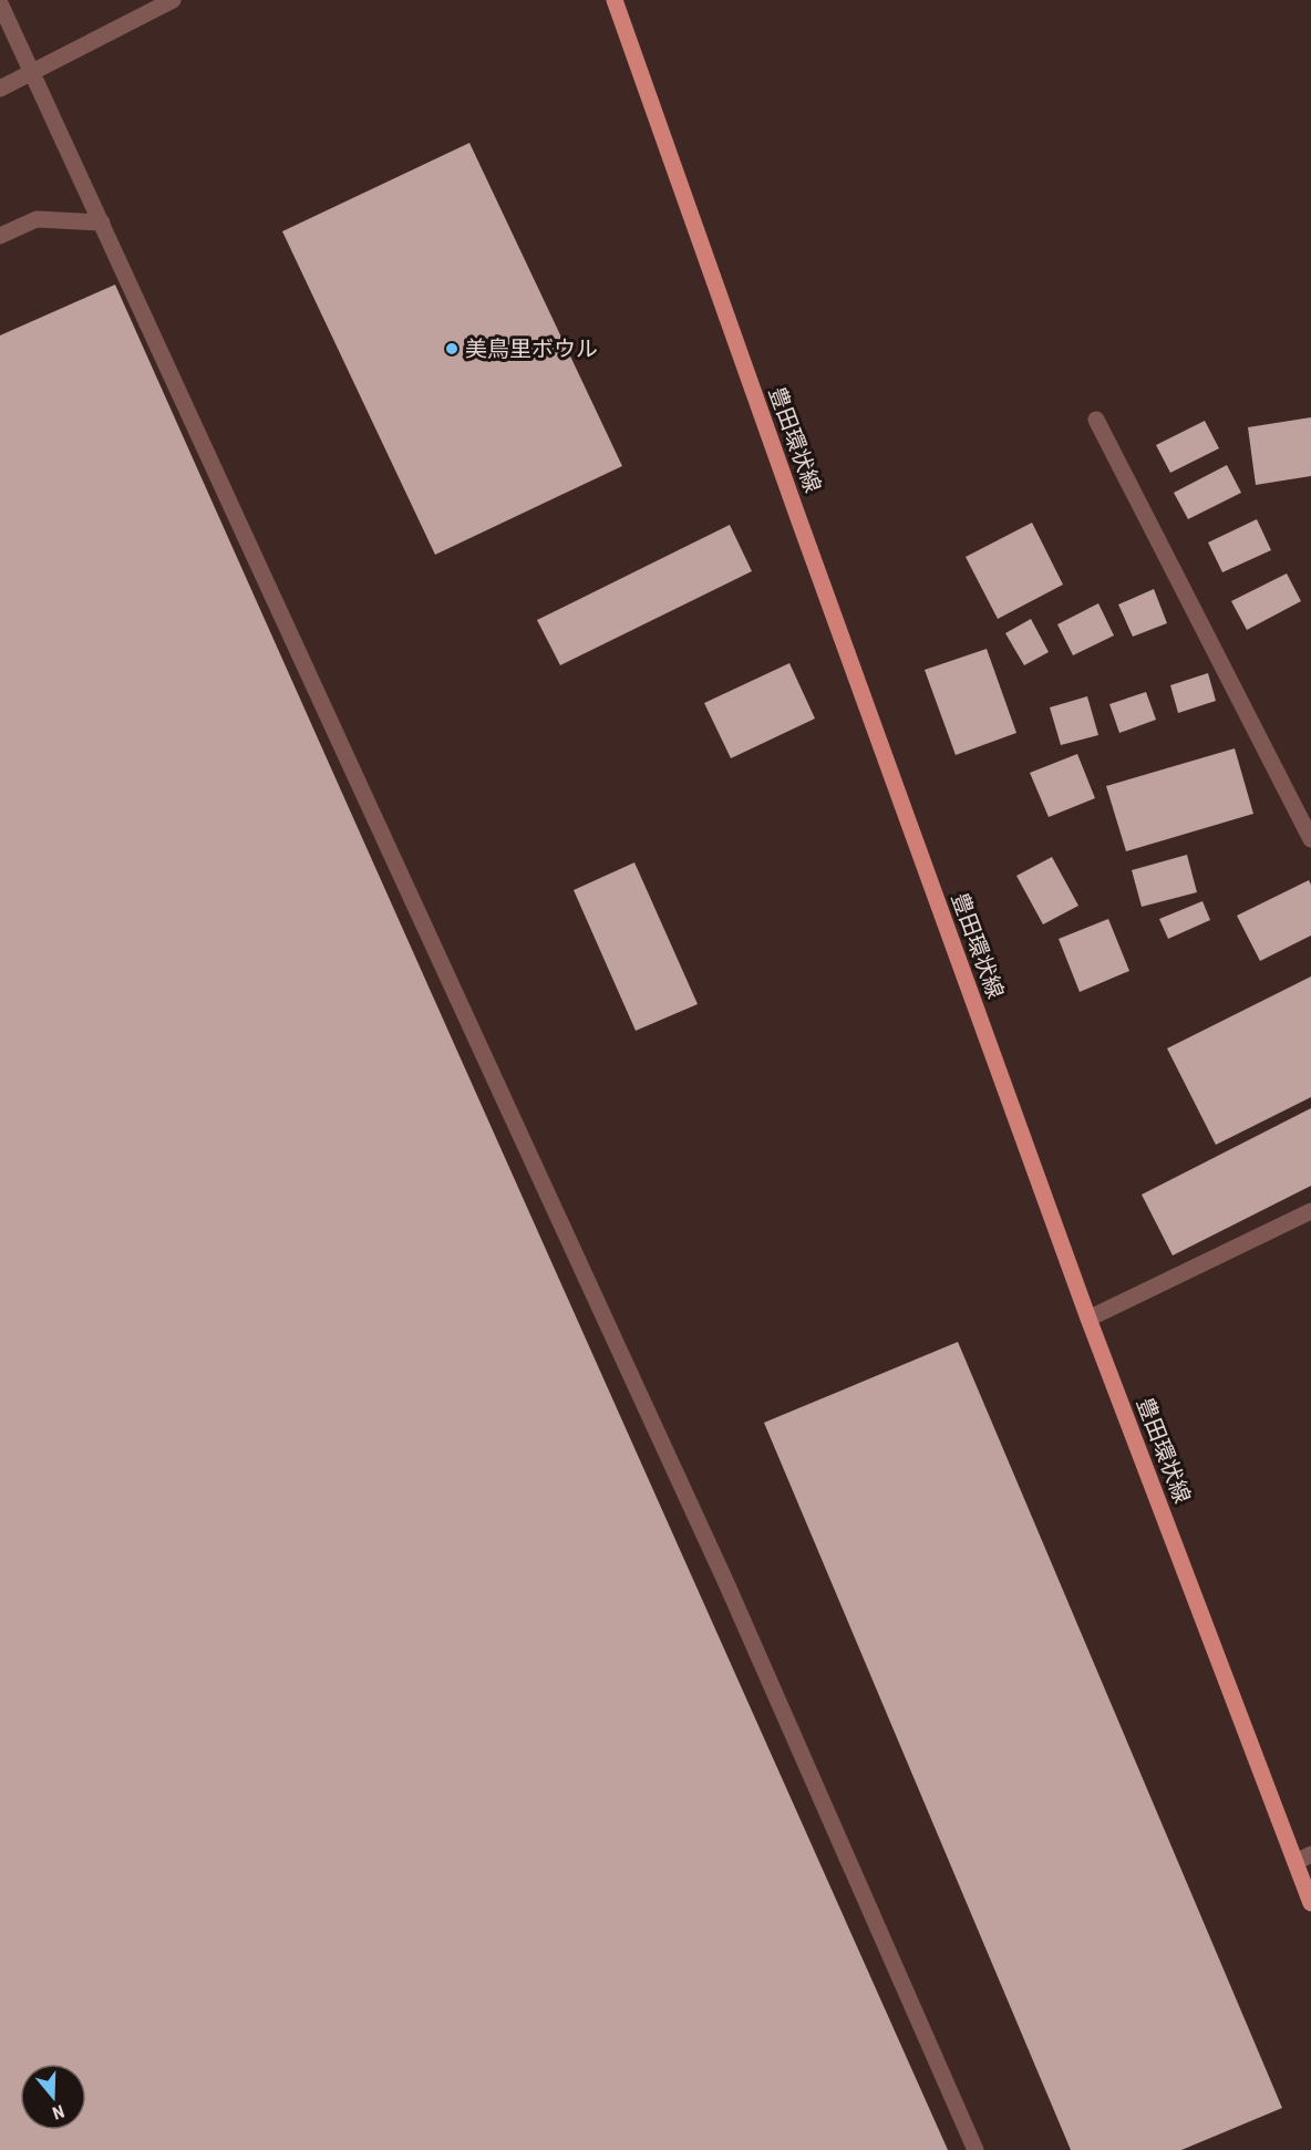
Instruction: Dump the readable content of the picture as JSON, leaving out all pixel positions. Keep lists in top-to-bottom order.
{
  "streets": {
    "main road": ["豊田環状線"]
  },
  "places": ["美鳥里ボウル"],
  "north": "bottom"
}
